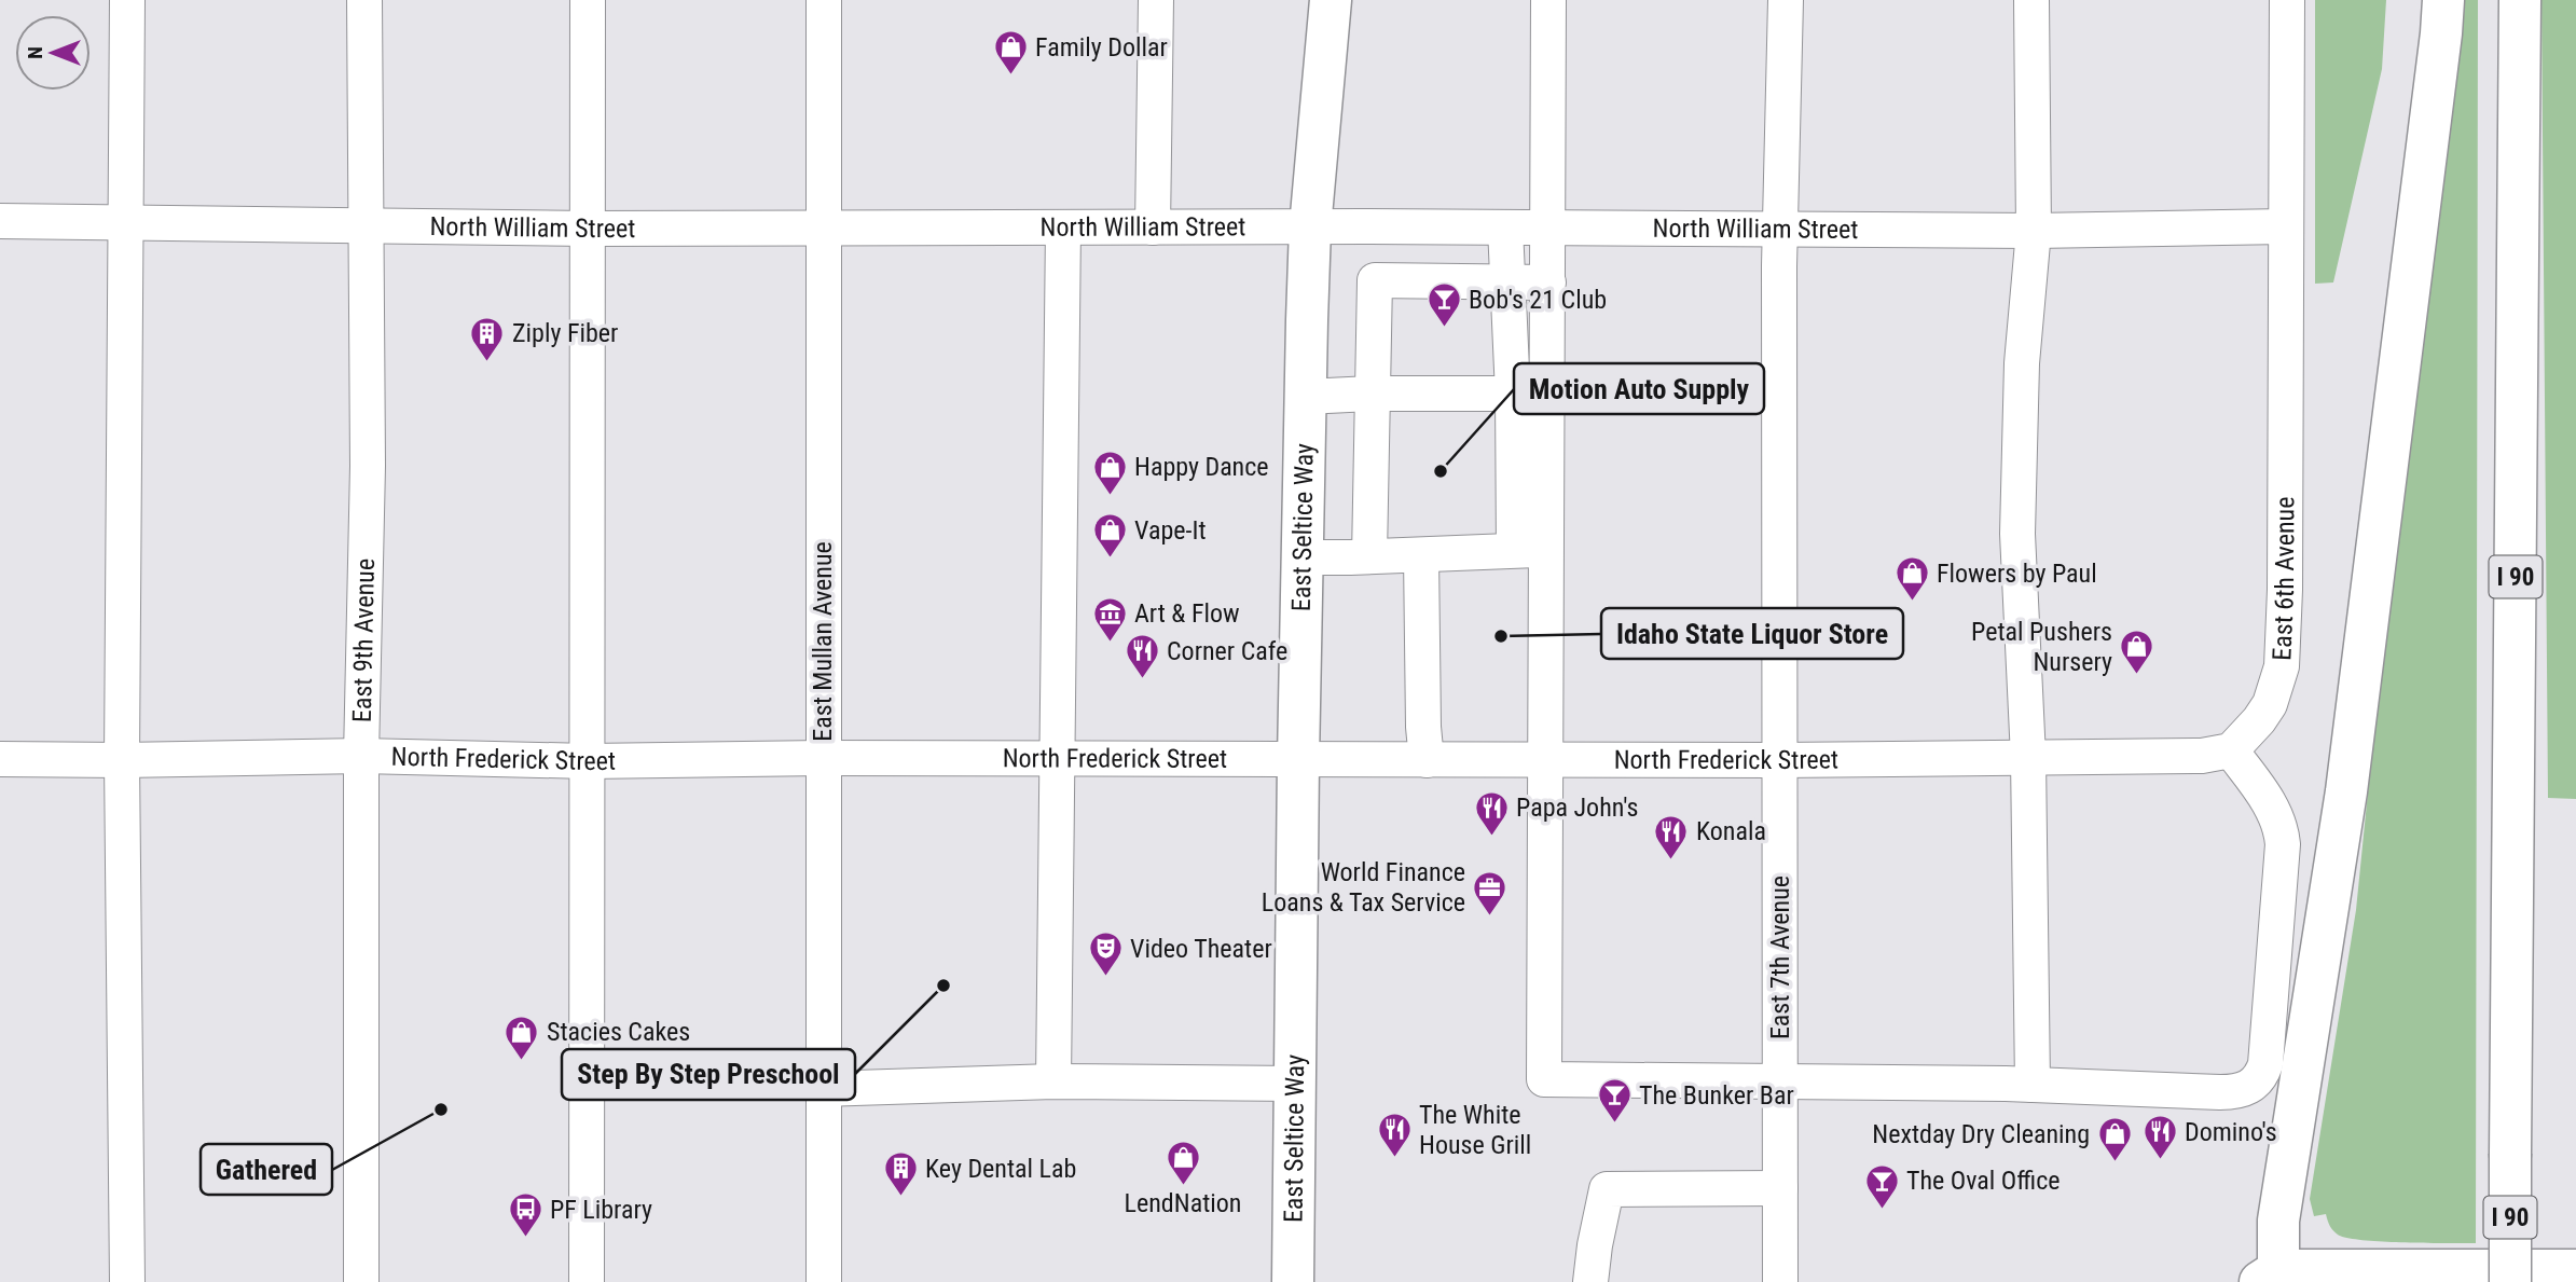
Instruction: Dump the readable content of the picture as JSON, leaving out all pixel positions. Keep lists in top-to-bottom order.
{
  "streets": {
    "main road": ["East Seltice Way", "I 90"],
    "street": [
      "North William Street",
      "East 6th Avenue",
      "East 9th Avenue",
      "East Mullan Avenue",
      "North Frederick Street",
      "East 7th Avenue"
    ]
  },
  "crossings": [
    ["North William Street", "East Seltice Way"],
    ["North William Street", "East 6th Avenue"],
    ["North William Street", "East 9th Avenue"],
    ["North William Street", "East Mullan Avenue"],
    ["North William Street", "East 7th Avenue"],
    ["East Seltice Way", "North Frederick Street"],
    ["East 6th Avenue", "North Frederick Street"],
    ["East 9th Avenue", "North Frederick Street"],
    ["East Mullan Avenue", "North Frederick Street"],
    ["North Frederick Street", "East 7th Avenue"]
  ],
  "places": {
    "shop": [
      "Family Dollar",
      "Happy Dance",
      "Vape-It",
      "Flowers by Paul",
      "Petal Pushers Nursery",
      "Stacies Cakes",
      "Nextday Dry Cleaning",
      "LendNation"
    ],
    "bar": ["Bob's 21 Club", "The Bunker Bar", "The Oval Office"],
    "building": ["Ziply Fiber", "Key Dental Lab"],
    "other": [
      "Motion Auto Supply",
      "Idaho State Liquor Store",
      "Step By Step Preschool",
      "Gathered"
    ],
    "museum": ["Art & Flow"],
    "restaurant": [
      "Corner Cafe",
      "Papa John's",
      "Konala",
      "The White House Grill",
      "Domino's"
    ],
    "office": ["World Finance Loans & Tax Service"],
    "theatre": ["Video Theater"],
    "bus stop": ["PF Library"]
  },
  "north": "left"
}
